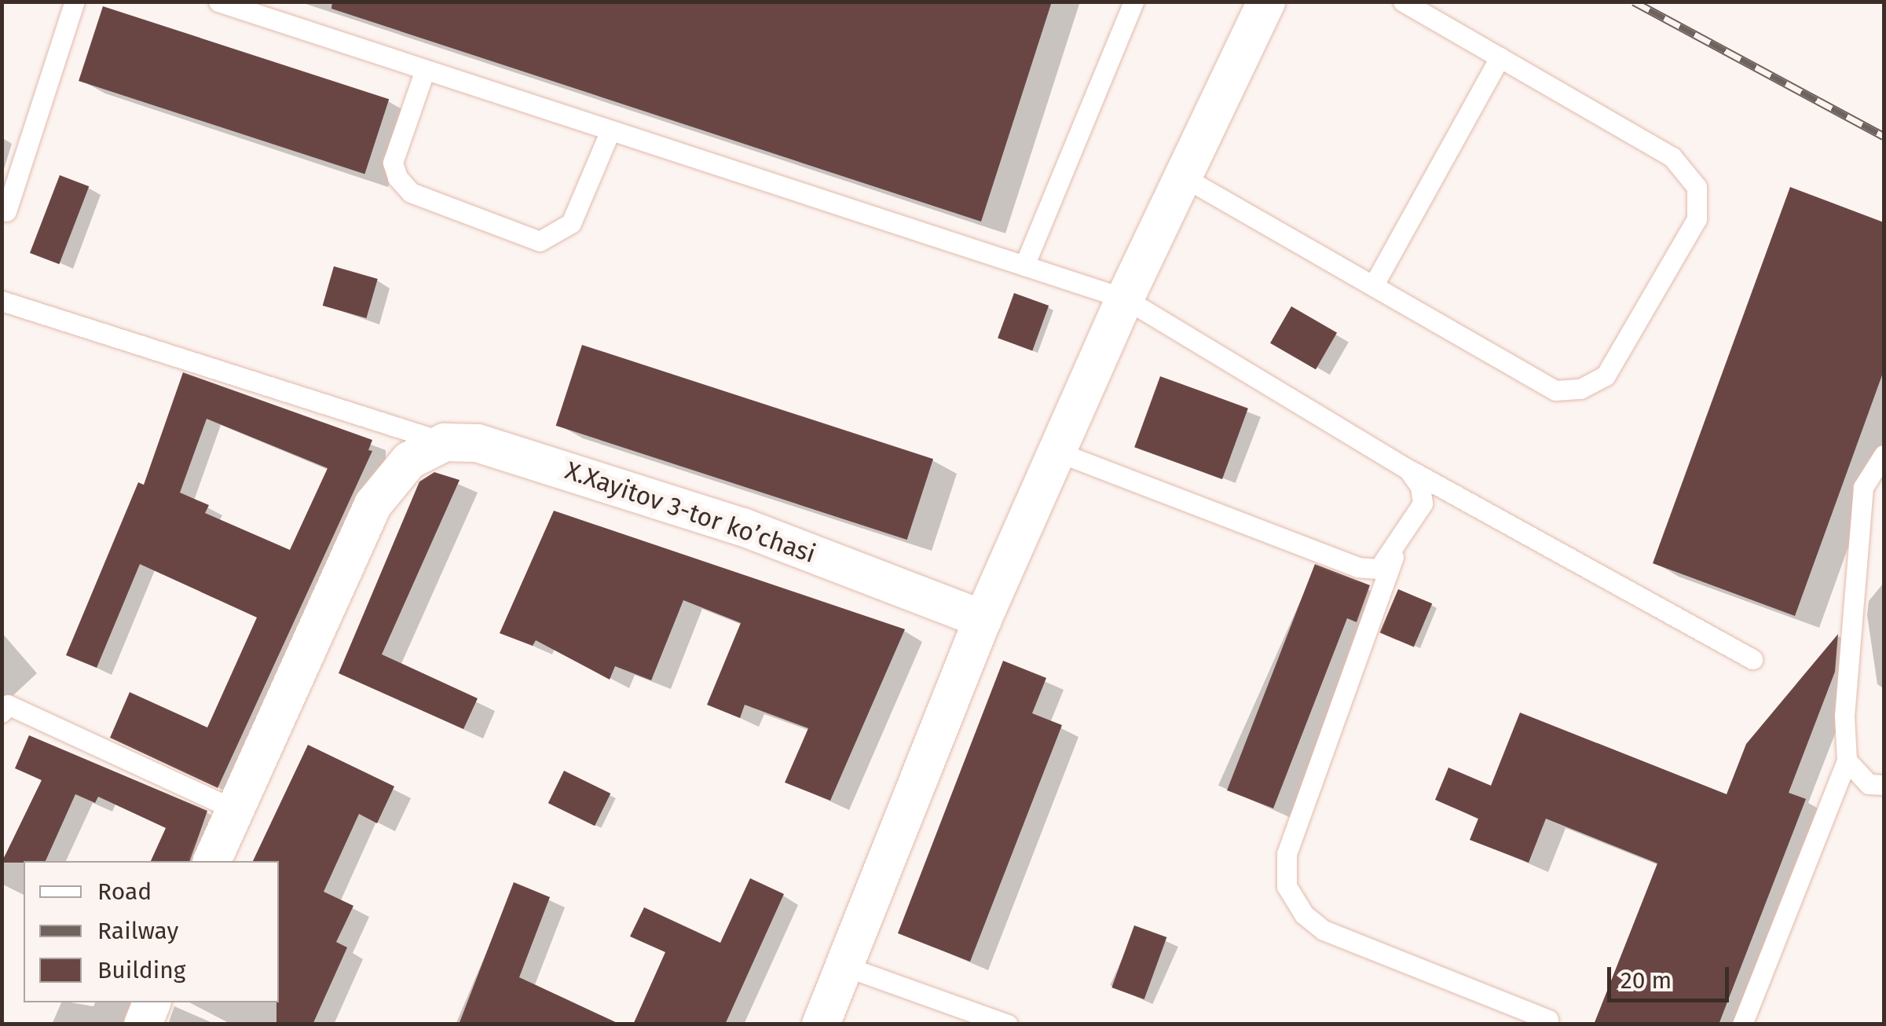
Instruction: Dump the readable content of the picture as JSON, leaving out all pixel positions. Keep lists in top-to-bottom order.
{
  "streets": {
    "street": ["X.Xayitov 3-tor koʼchasi"]
  },
  "legend": ["Road", "Railway", "Building"],
  "scale_bar": "20 m"
}
